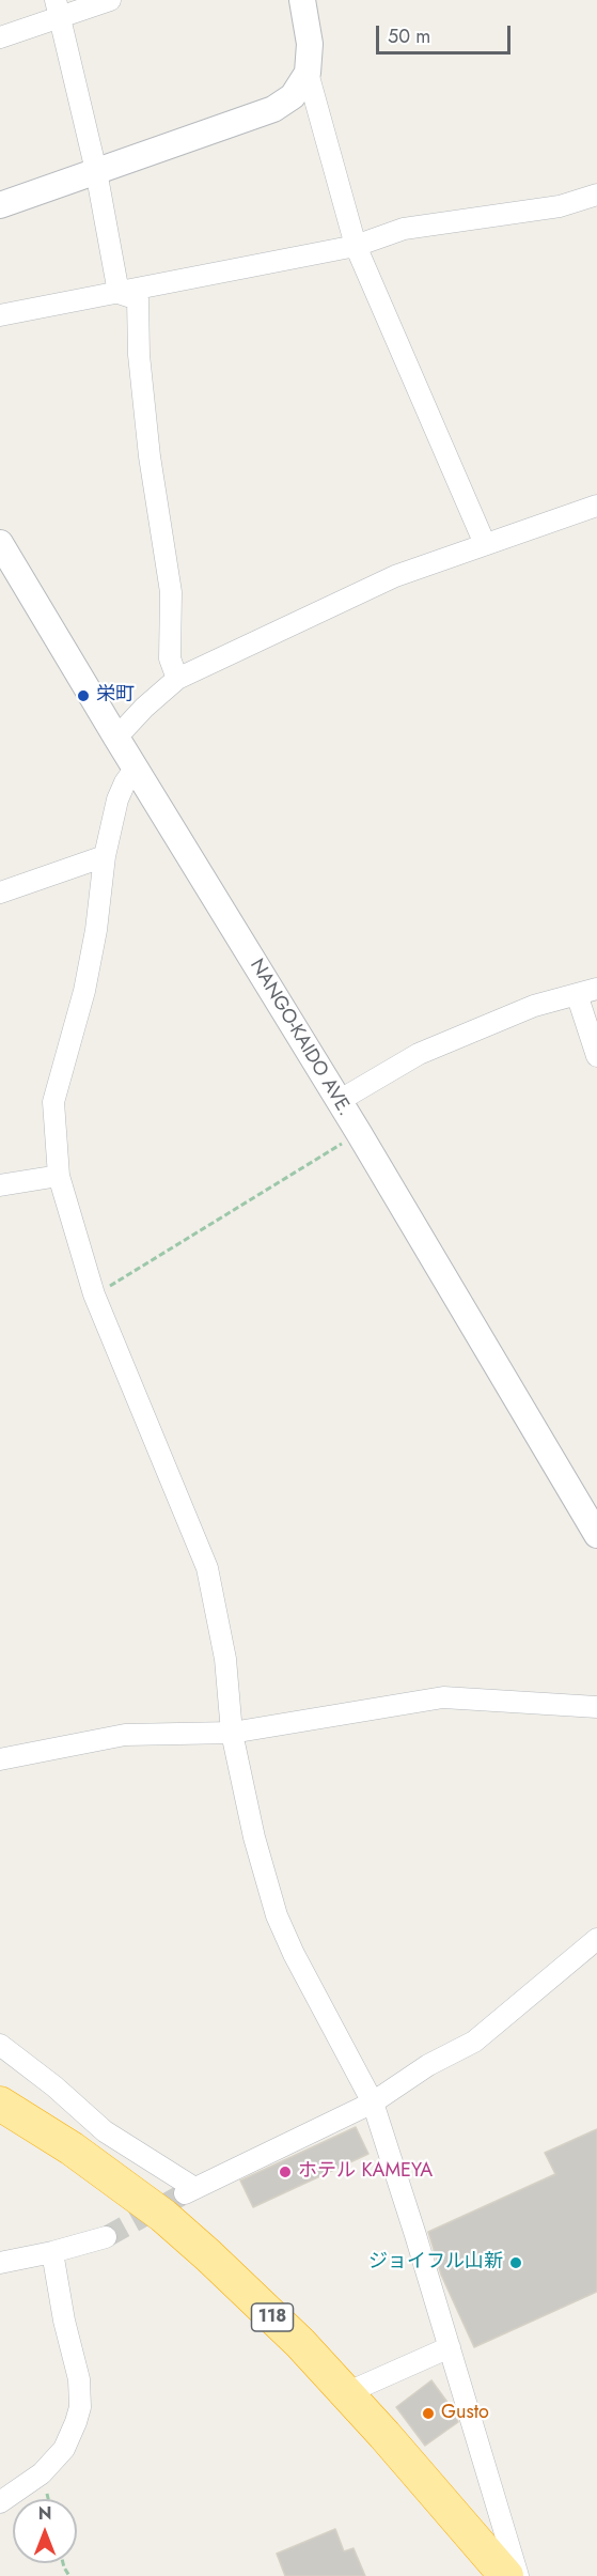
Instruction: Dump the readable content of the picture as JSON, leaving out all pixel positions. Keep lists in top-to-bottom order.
{
  "streets": {
    "highway": ["118"],
    "street": ["NANGO-KAIDO AVE."]
  },
  "places": [
    "栄町",
    "ホテル KAMEYA",
    "ジョイフル山新",
    "Gusto"
  ],
  "scale_bar": "50 m",
  "north": "top"
}
